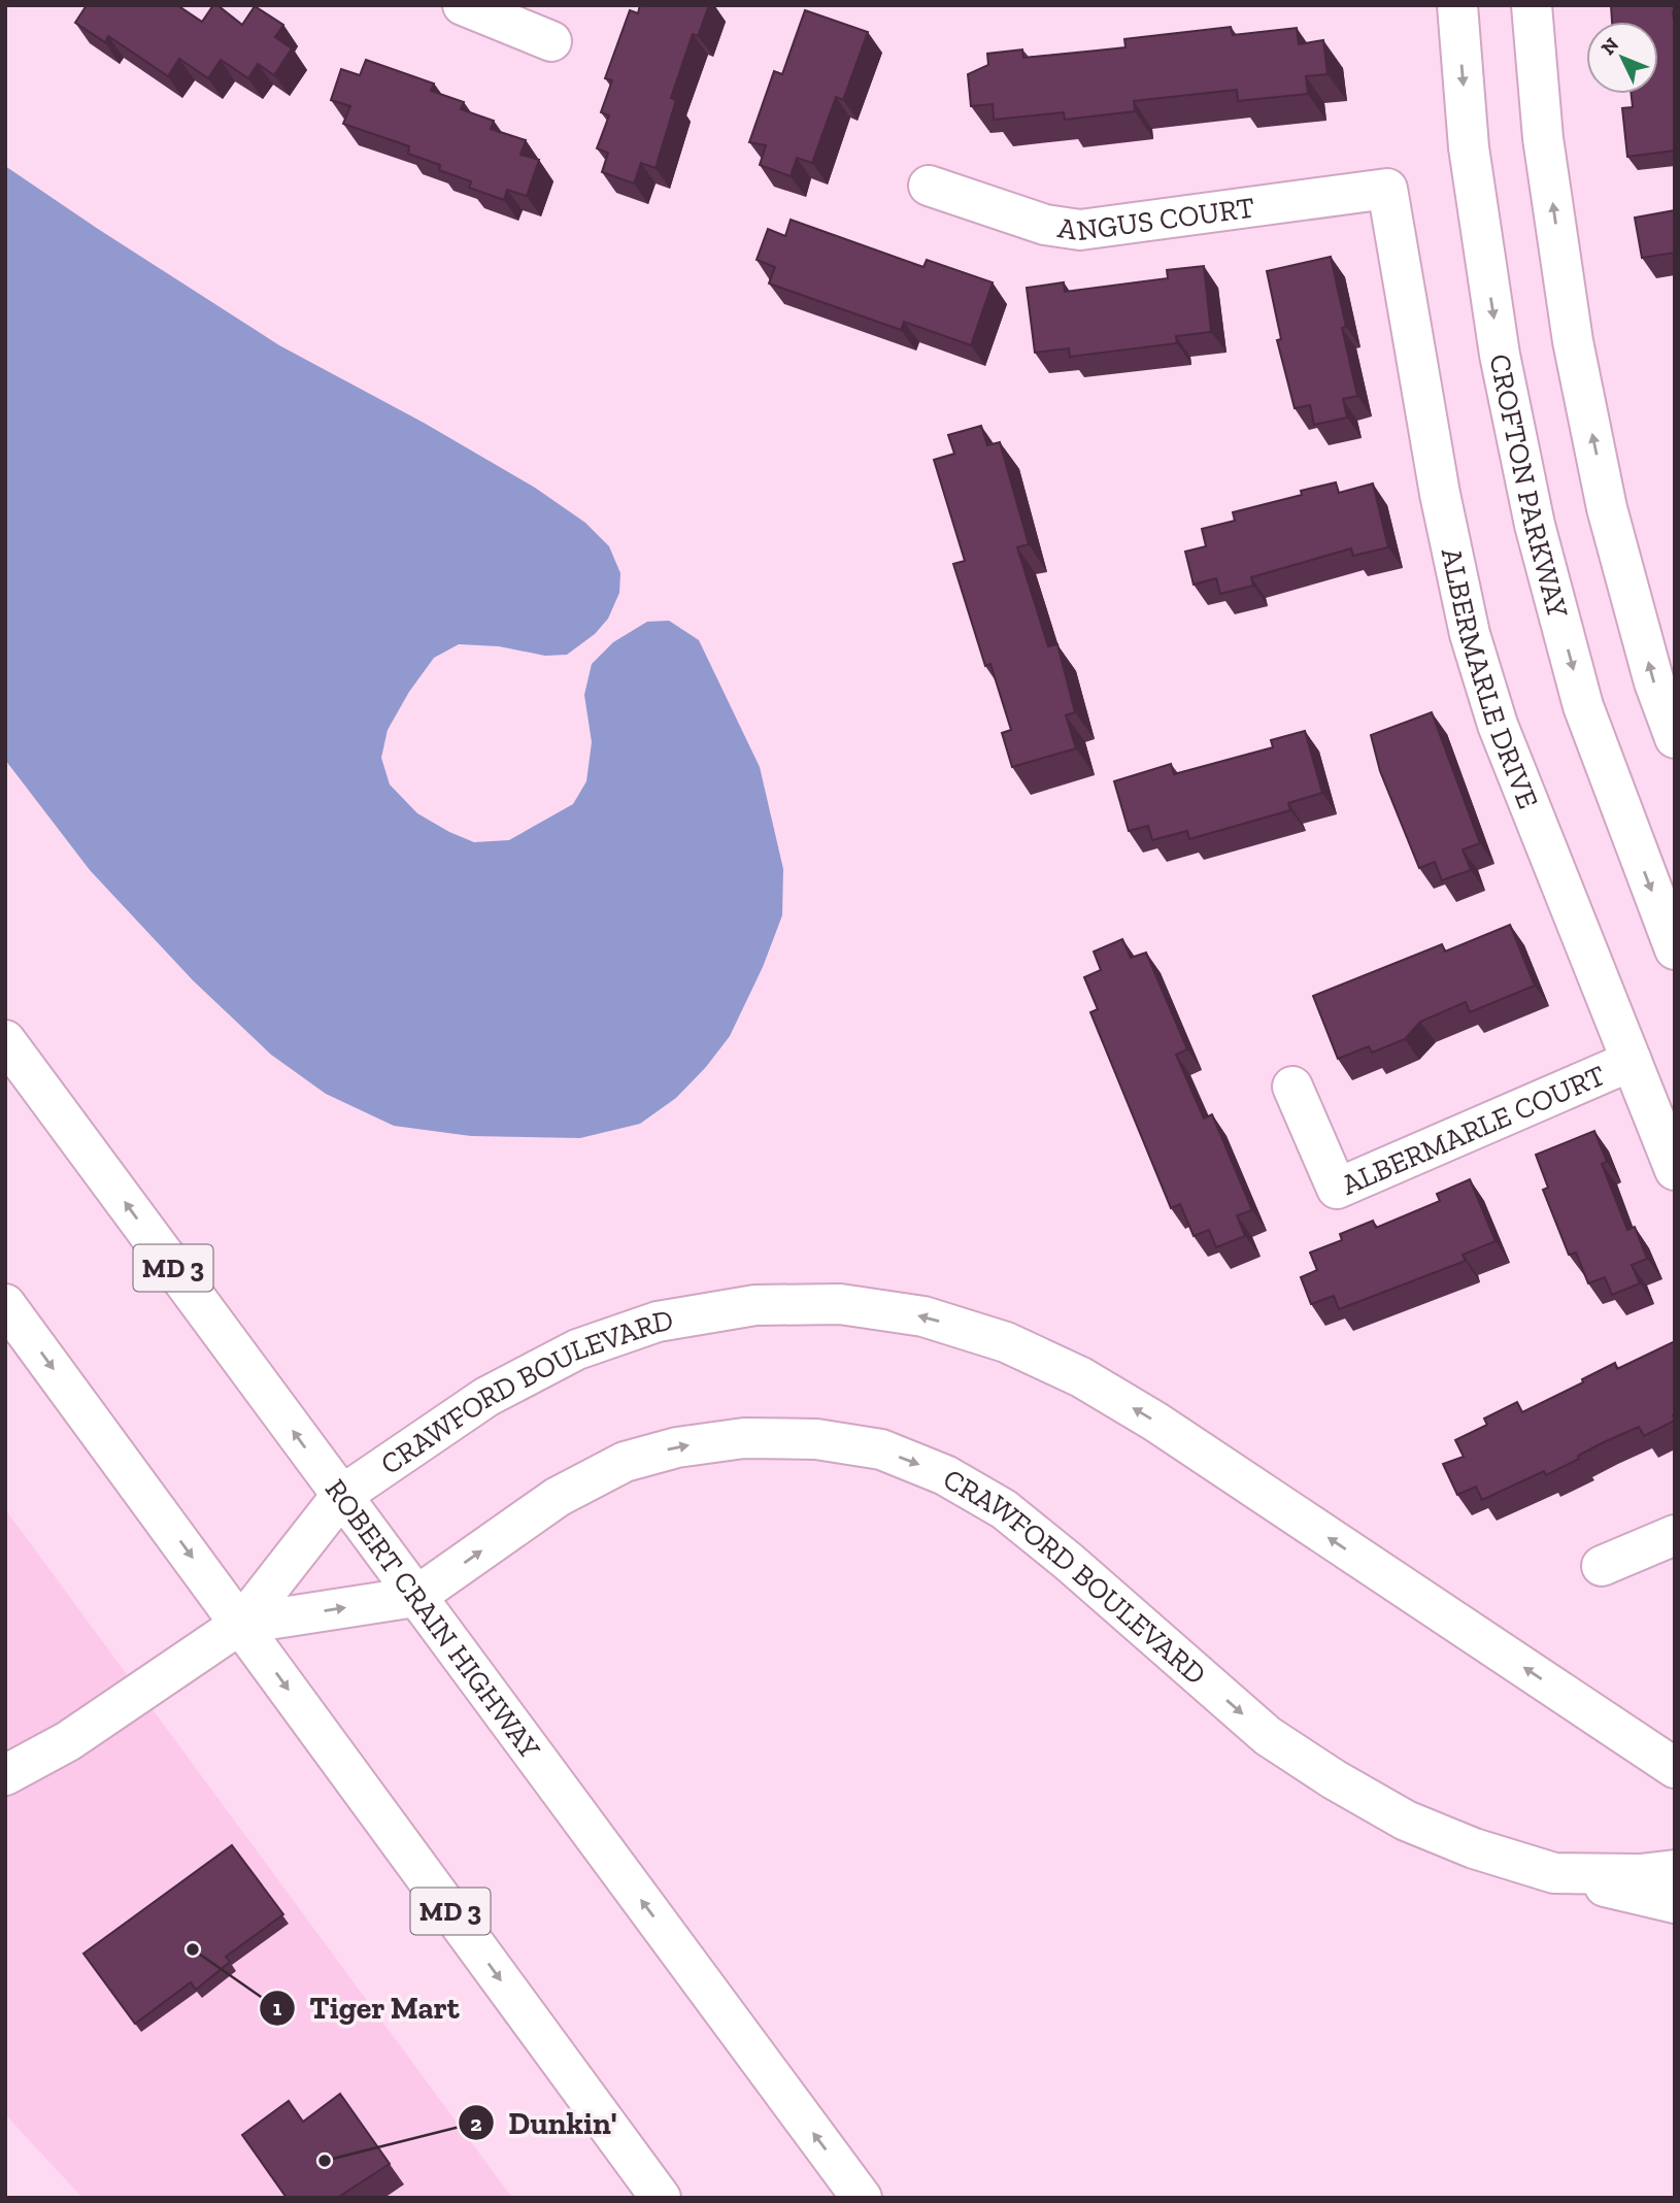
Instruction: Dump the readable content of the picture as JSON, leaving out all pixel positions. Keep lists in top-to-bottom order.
{
  "streets": {
    "main road": [
      "ANGUS COURT",
      "CROFTON PARKWAY",
      "ALBERMARLE DRIVE",
      "ALBERMARLE COURT",
      "MD 3",
      "CRAWFORD BOULEVARD",
      "ROBERT CRAIN HIGHWAY"
    ]
  },
  "crossings": [
    ["ANGUS COURT", "ALBERMARLE DRIVE"],
    ["ALBERMARLE DRIVE", "ALBERMARLE COURT"],
    ["MD 3", "CRAWFORD BOULEVARD"],
    ["CRAWFORD BOULEVARD", "ROBERT CRAIN HIGHWAY"]
  ],
  "places": ["Tiger Mart", "Dunkin'"],
  "north": "top left"
}
